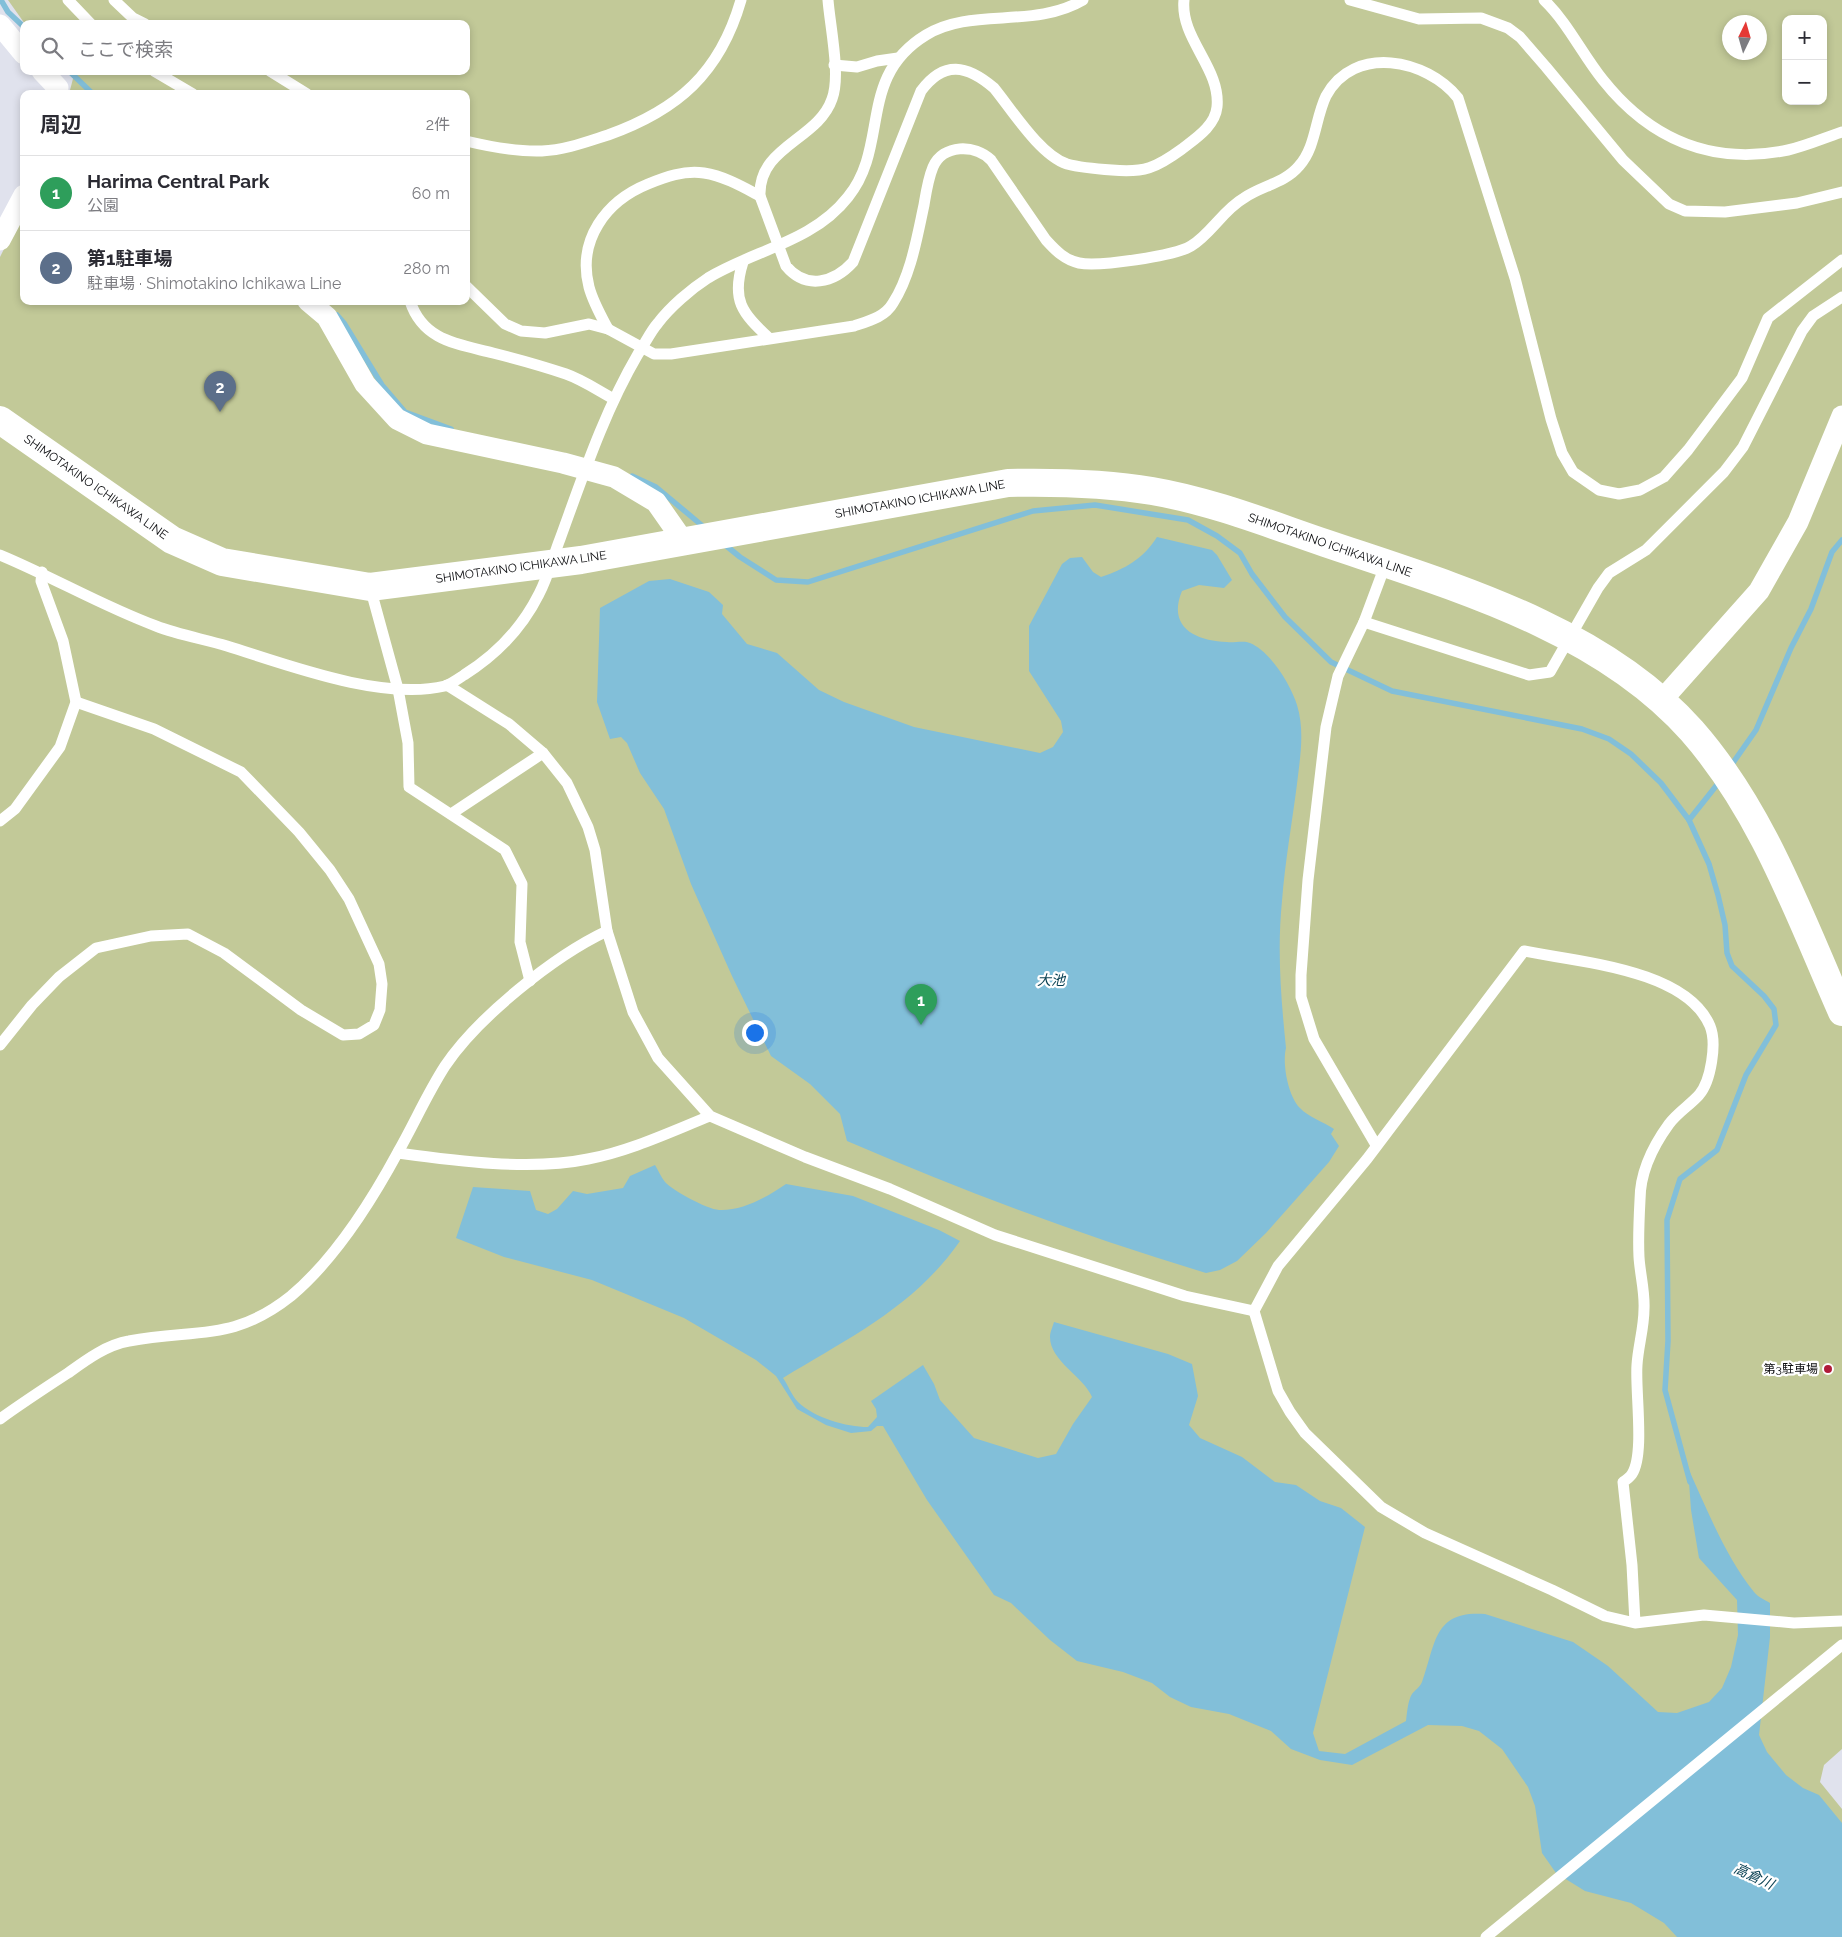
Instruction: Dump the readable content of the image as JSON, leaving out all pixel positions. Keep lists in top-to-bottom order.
{
  "streets": {
    "main road": ["SHIMOTAKINO ICHIKAWA LINE"]
  },
  "water": ["大池", "高倉川"],
  "places": ["第3駐車場"],
  "north": "top",
  "page": {
    "map_buttons": ["+", "−"],
    "search": "ここで検索",
    "heading": ["周辺", "2件"],
    "list": [
      {
        "mark": "1",
        "name": "Harima Central Park",
        "note": "公園",
        "value": "60 m"
      },
      {
        "mark": "2",
        "name": "第1駐車場",
        "note": "駐車場 · Shimotakino Ichikawa Line",
        "value": "280 m"
      }
    ],
    "pins": ["2", "1"]
  }
}
